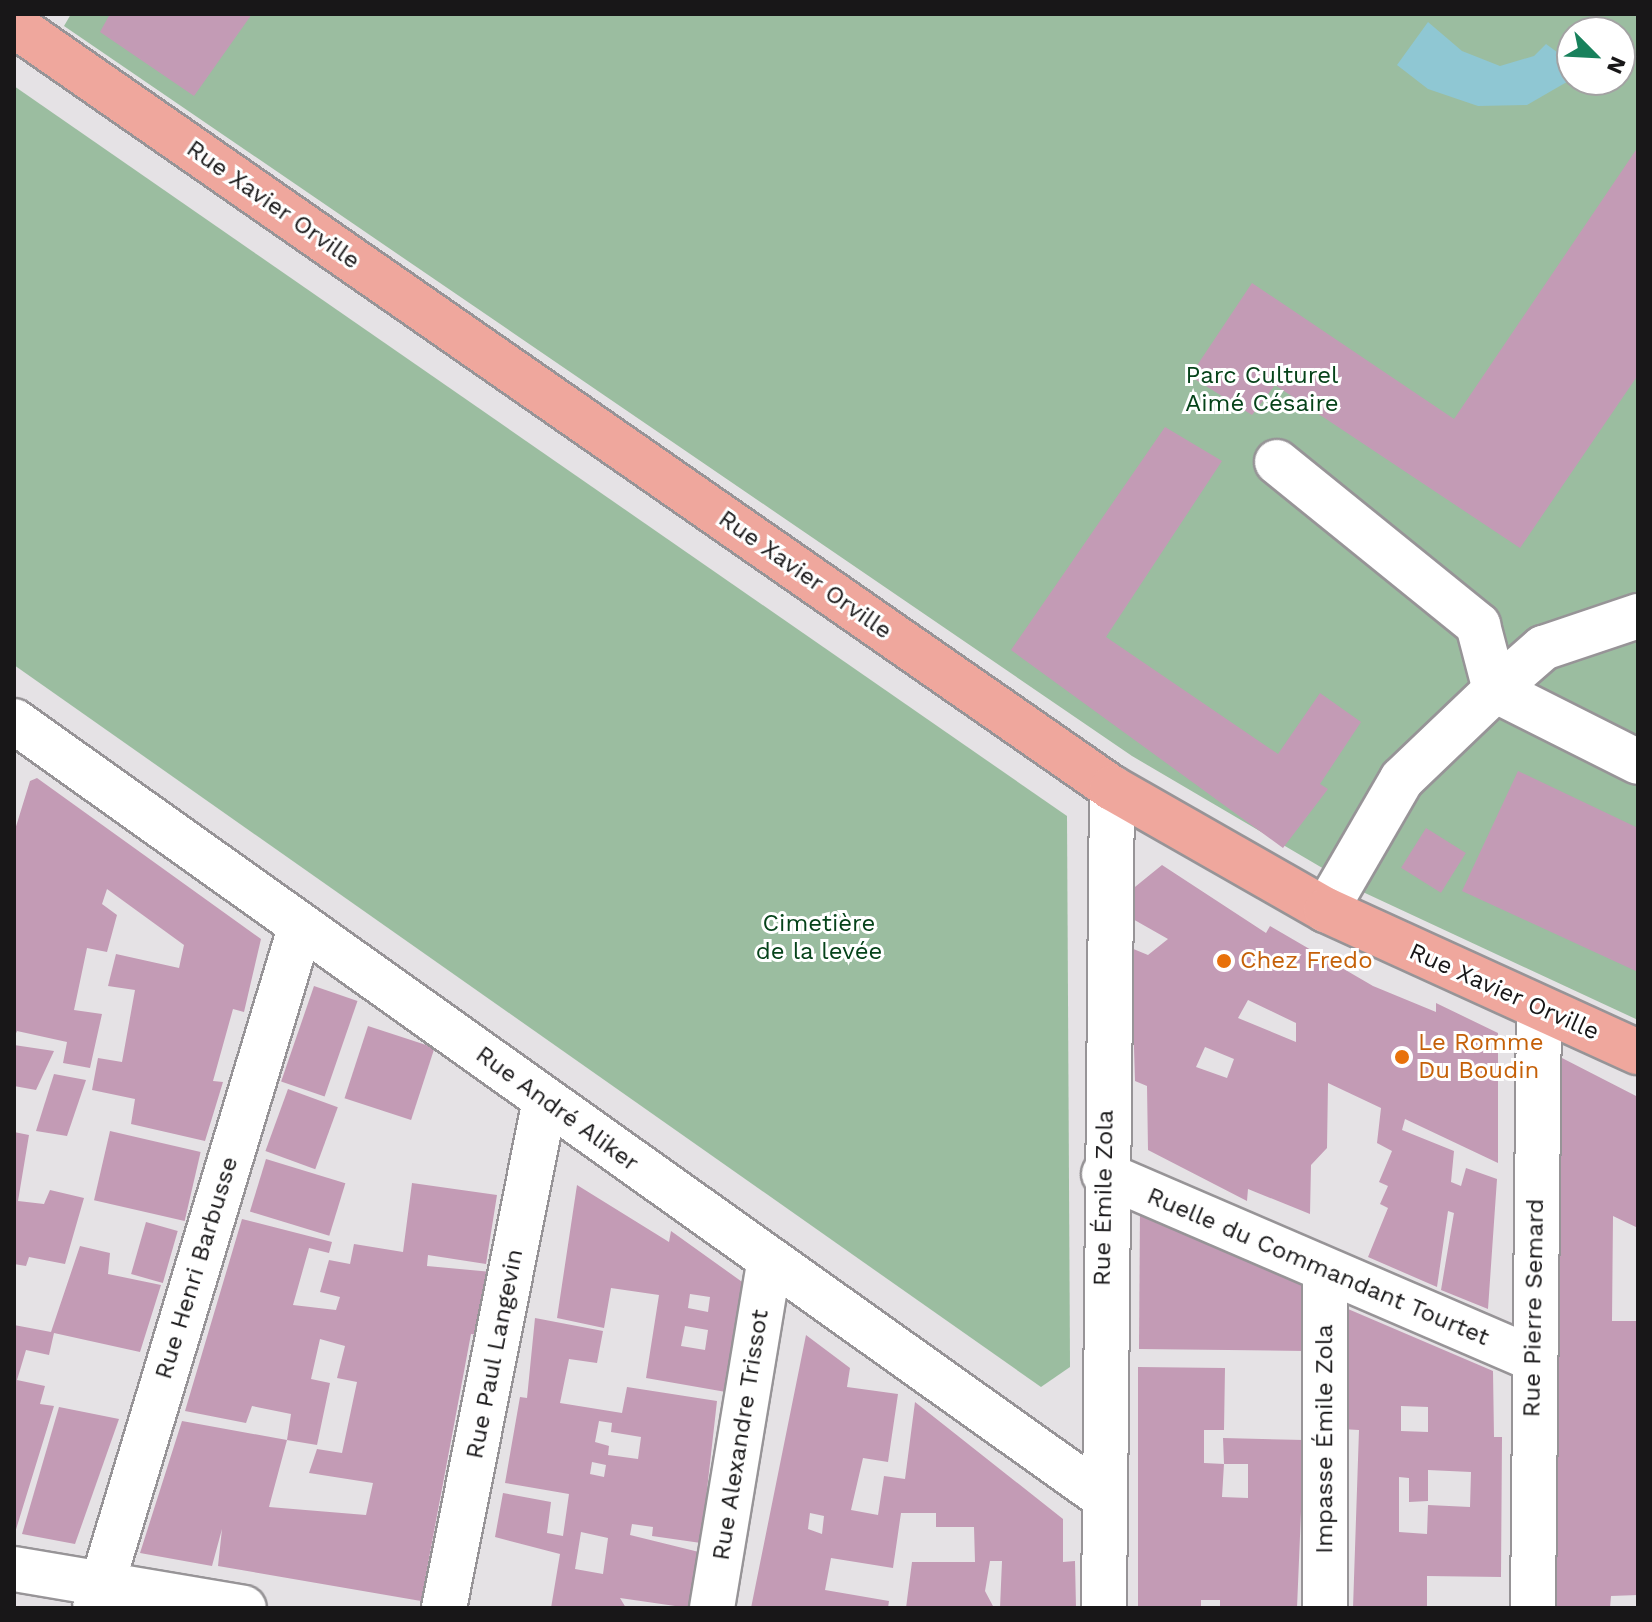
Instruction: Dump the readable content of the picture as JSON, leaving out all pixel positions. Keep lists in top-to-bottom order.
{
  "streets": {
    "main road": ["Rue Xavier Orville"],
    "street": [
      "Rue André Aliker",
      "Rue Émile Zola",
      "Ruelle du Commandant Tourtet",
      "Rue Henri Barbusse",
      "Rue Pierre Semard",
      "Rue Paul Langevin",
      "Rue Alexandre Trissot",
      "Impasse Émile Zola"
    ]
  },
  "crossings": [
    ["Rue Xavier Orville", "Rue Émile Zola"],
    ["Rue Xavier Orville", "Rue Pierre Semard"],
    ["Rue André Aliker", "Rue Émile Zola"],
    ["Rue André Aliker", "Rue Henri Barbusse"],
    ["Rue André Aliker", "Rue Paul Langevin"],
    ["Rue André Aliker", "Rue Alexandre Trissot"],
    ["Rue Émile Zola", "Ruelle du Commandant Tourtet"],
    ["Ruelle du Commandant Tourtet", "Rue Pierre Semard"],
    ["Ruelle du Commandant Tourtet", "Impasse Émile Zola"]
  ],
  "parks": ["Parc Culturel Aimé Césaire", "Cimetière de la levée"],
  "places": ["Chez Fredo", "Le Romme Du Boudin"],
  "north": "bottom right"
}
